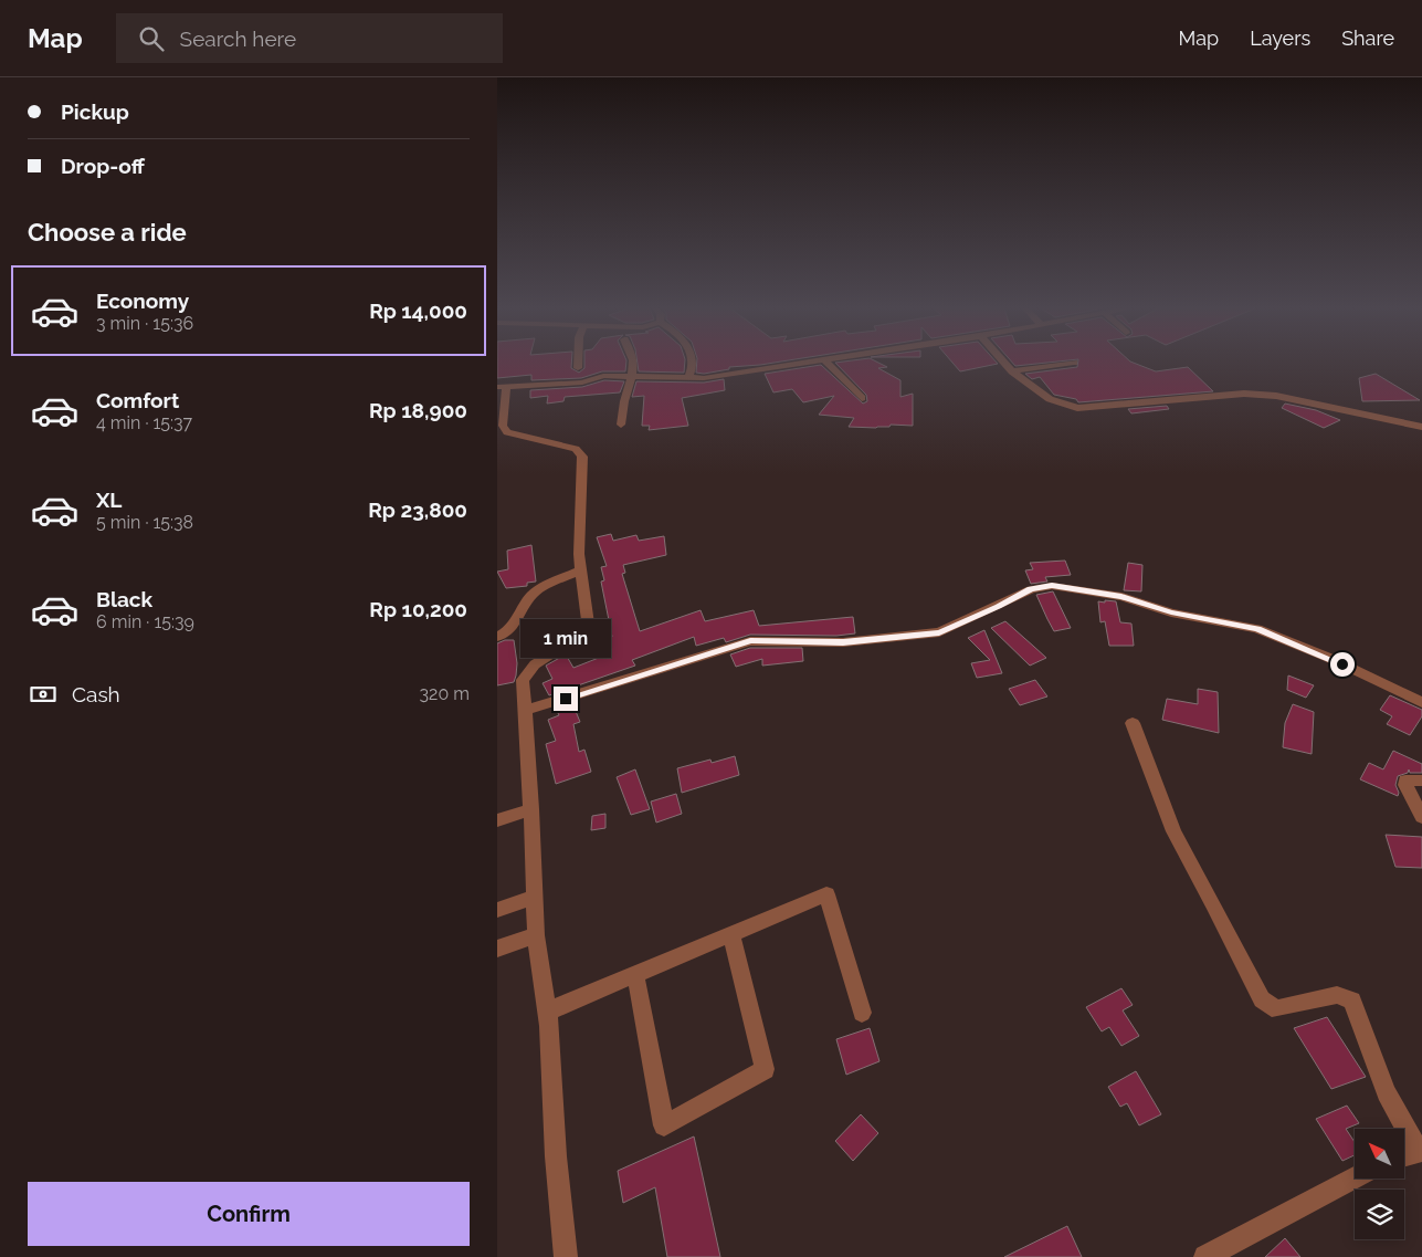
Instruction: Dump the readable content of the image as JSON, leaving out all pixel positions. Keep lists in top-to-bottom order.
{
  "north": "top left",
  "page": {
    "header": "Map",
    "search": "Search here",
    "nav": ["Map", "Layers", "Share"],
    "banner": ["Pickup", "Drop-off"],
    "heading": "Choose a ride",
    "list": [
      {
        "name": "Economy",
        "note": "3 min · 15:36",
        "value": "Rp 14,000"
      },
      {
        "name": "Comfort",
        "note": "4 min · 15:37",
        "value": "Rp 18,900"
      },
      {
        "name": "XL",
        "note": "5 min · 15:38",
        "value": "Rp 23,800"
      },
      {
        "name": "Black",
        "note": "6 min · 15:39",
        "value": "Rp 10,200"
      }
    ],
    "bubble": "1 min",
    "pay": ["Cash", "320 m"],
    "buttons": "Confirm"
  }
}
